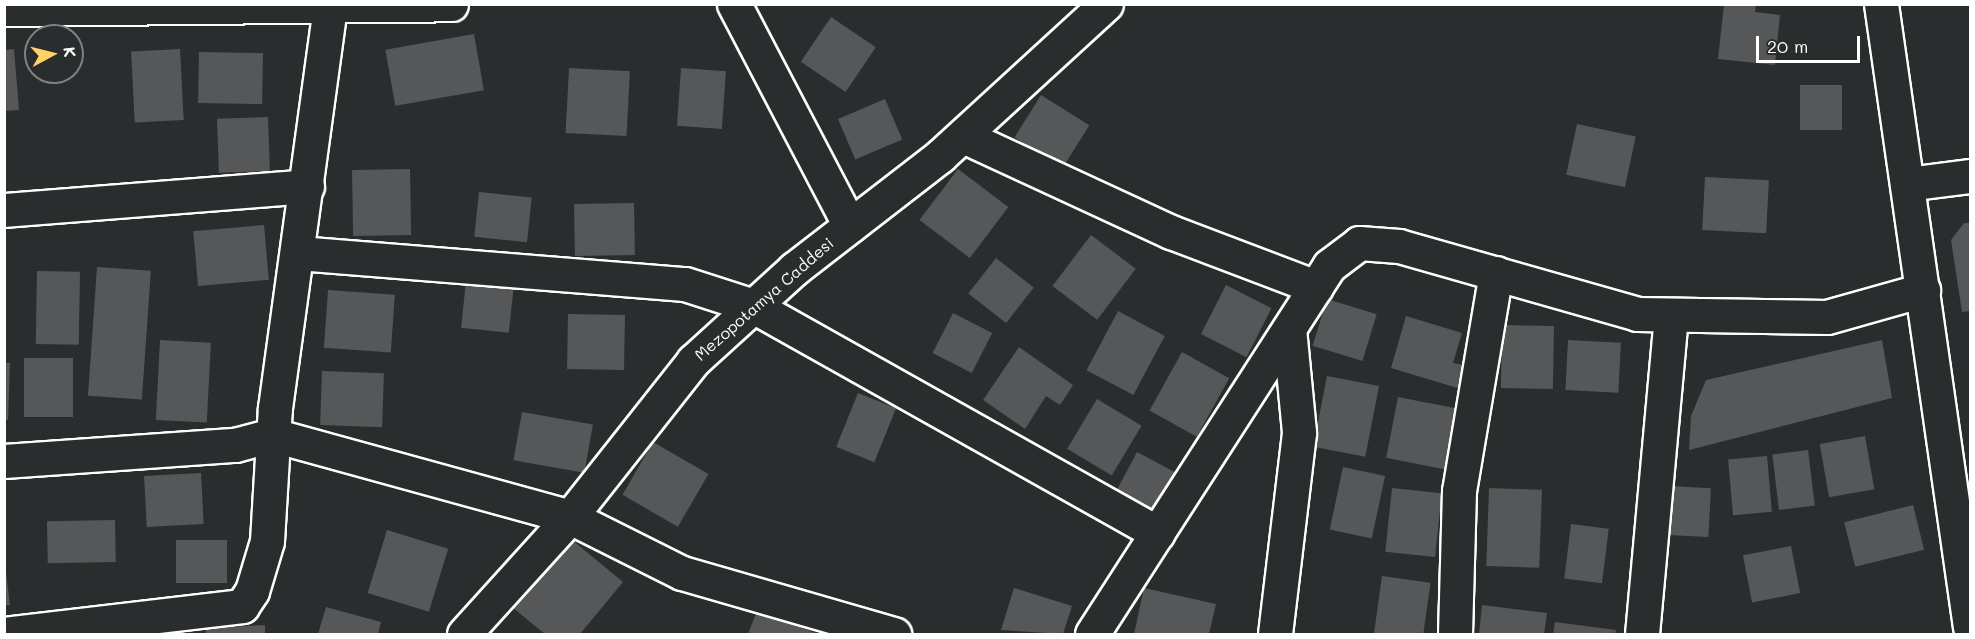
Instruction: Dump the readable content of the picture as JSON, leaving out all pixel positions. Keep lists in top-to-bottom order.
{
  "streets": {
    "street": ["Mezopotamya Caddesi"]
  },
  "scale_bar": "20 m",
  "north": "right"
}
